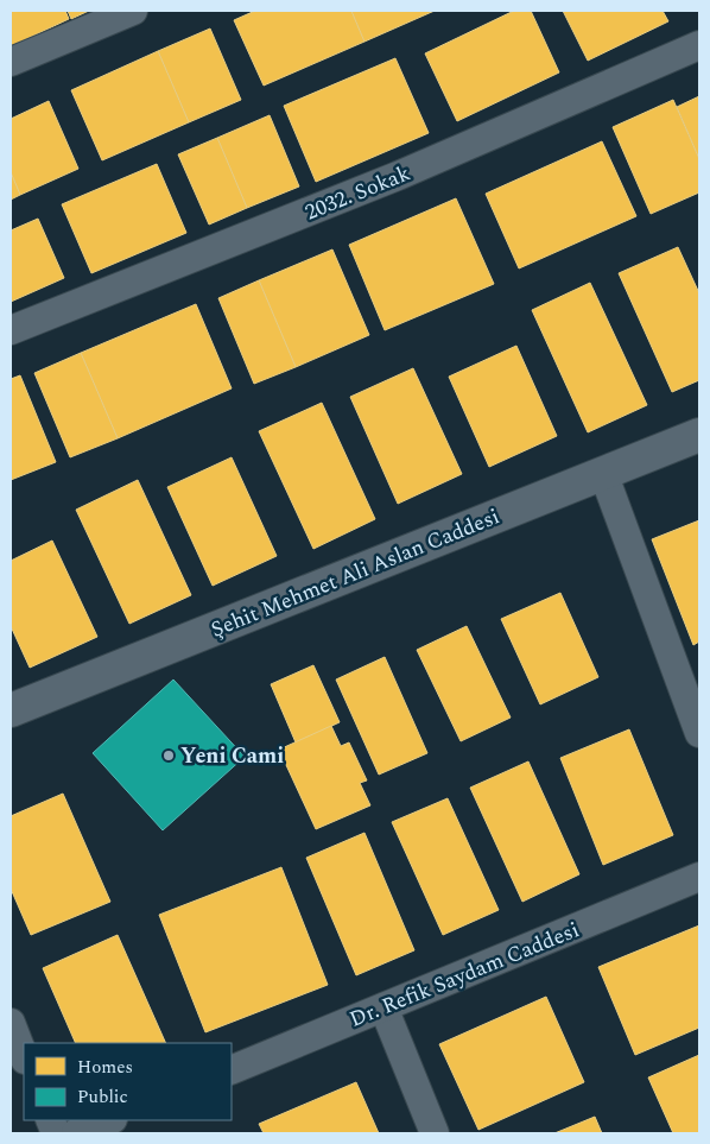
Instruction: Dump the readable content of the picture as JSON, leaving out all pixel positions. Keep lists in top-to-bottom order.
{
  "streets": {
    "street": ["2032. Sokak", "Şehit Mehmet Ali Aslan Caddesi", "Dr. Refik Saydam Caddesi"]
  },
  "places": ["Yeni Cami"],
  "legend": ["Homes", "Public"]
}
